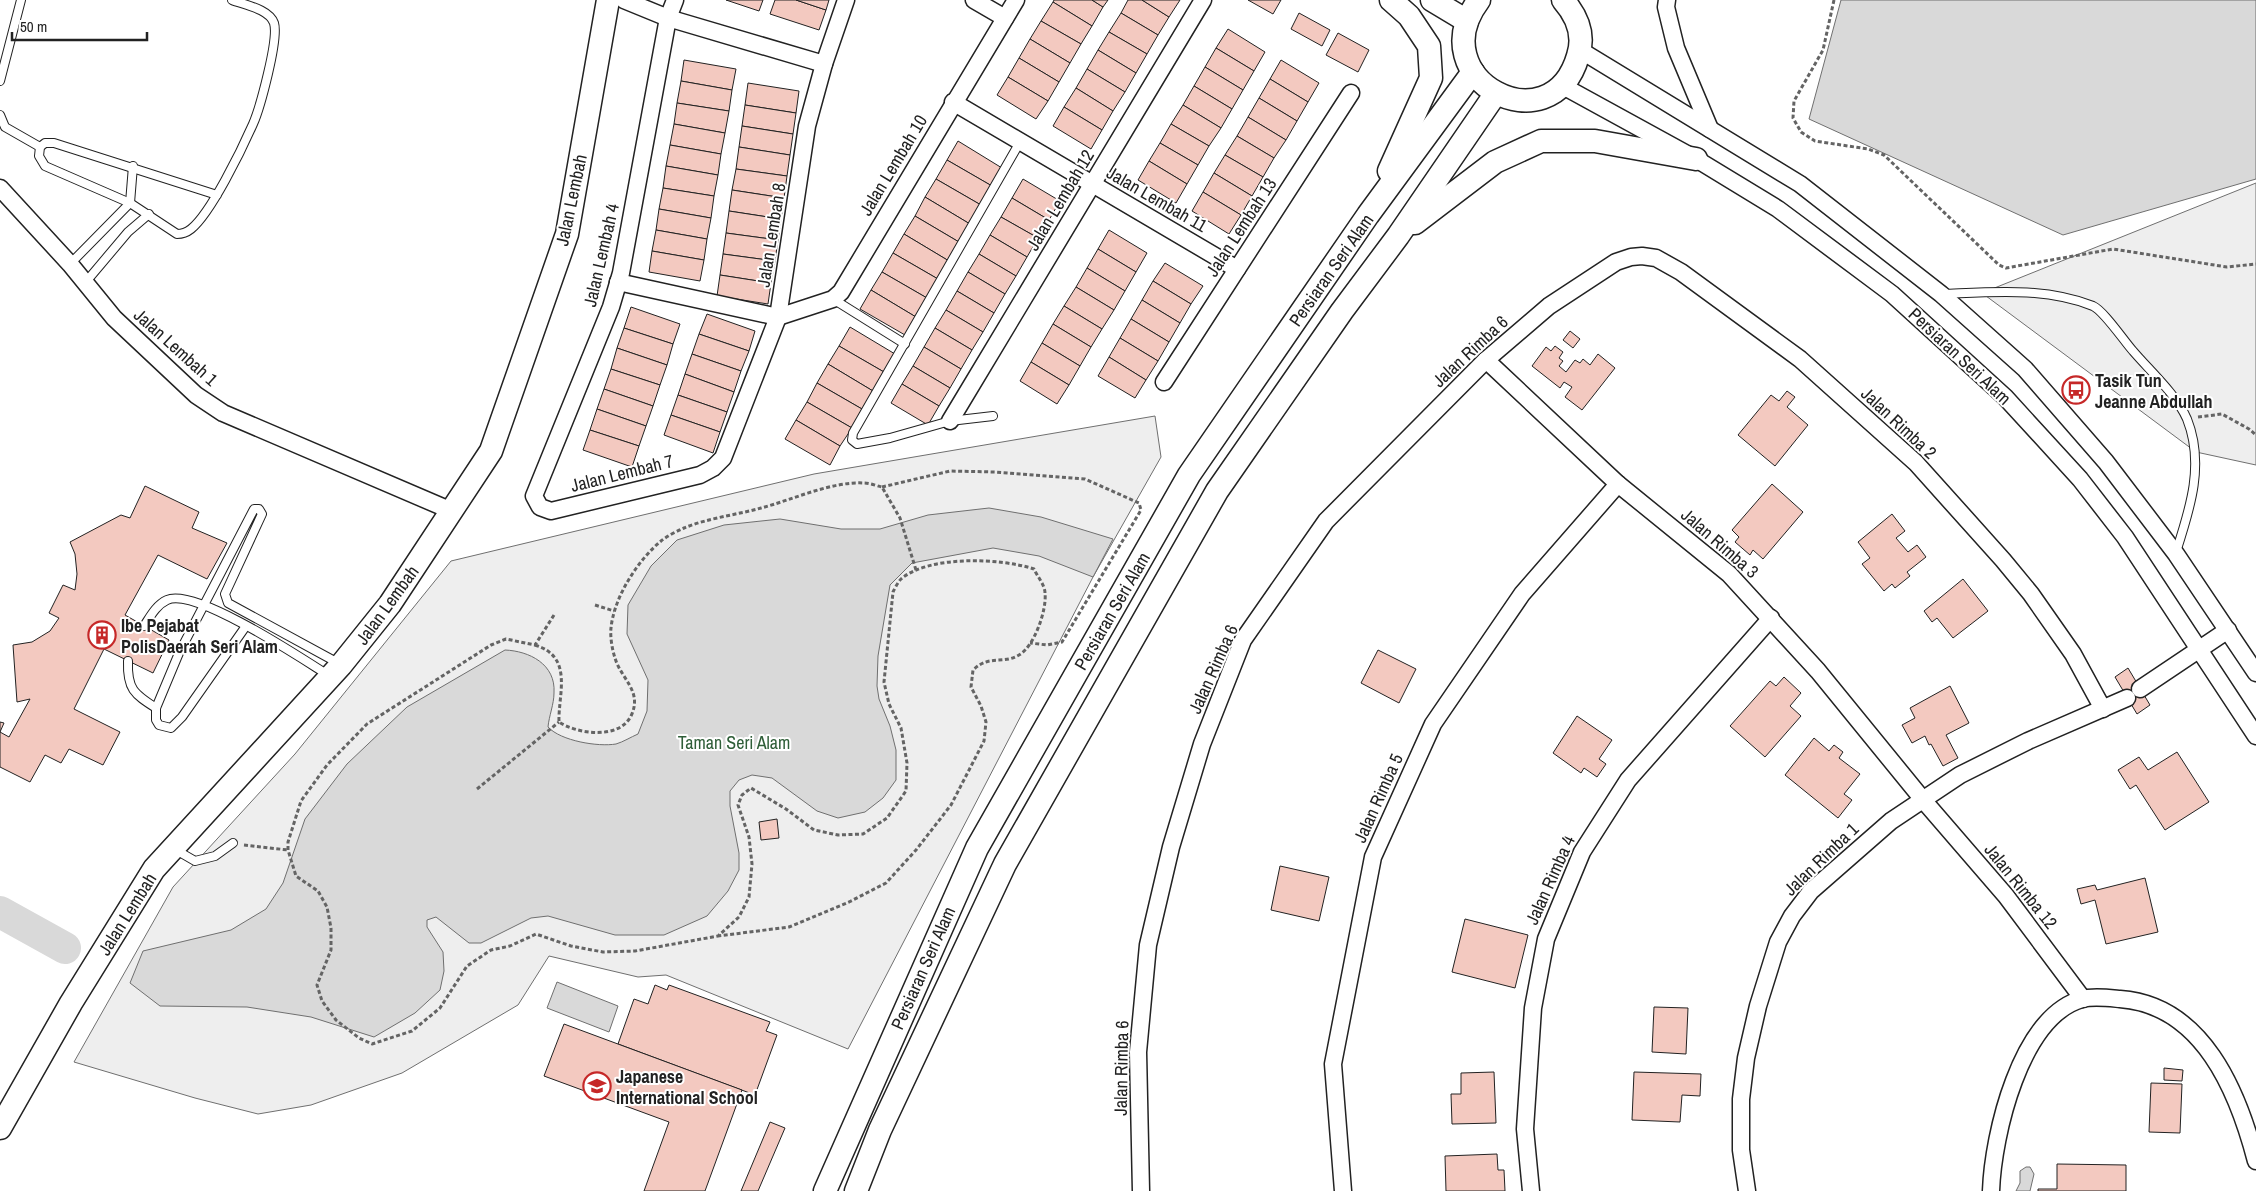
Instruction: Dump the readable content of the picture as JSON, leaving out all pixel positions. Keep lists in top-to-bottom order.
{
  "streets": {
    "street": [
      "Jalan Lembah 10",
      "Jalan Lembah 11",
      "Jalan Lembah",
      "Jalan Lembah 12",
      "Jalan Lembah 13",
      "Jalan Lembah 8",
      "Jalan Lembah 4",
      "Persiaran Seri Alam",
      "Jalan Lembah 1",
      "Jalan Rimba 6",
      "Jalan Rimba 2",
      "Jalan Lembah 7",
      "Jalan Rimba 3",
      "Jalan Rimba 5",
      "Jalan Rimba 1",
      "Jalan Rimba 4",
      "Jalan Rimba 12"
    ]
  },
  "crossings": [
    ["Jalan Lembah 10", "Jalan Lembah 11"],
    ["Jalan Lembah 11", "Jalan Lembah 12"],
    ["Jalan Lembah 11", "Jalan Lembah 13"],
    ["Jalan Lembah", "Jalan Lembah 1"],
    ["Jalan Lembah 8", "Jalan Lembah 7"],
    ["Jalan Lembah 4", "Jalan Lembah 7"],
    ["Persiaran Seri Alam", "Jalan Rimba 1"],
    ["Jalan Rimba 6", "Jalan Rimba 2"],
    ["Jalan Rimba 6", "Jalan Rimba 3"],
    ["Jalan Rimba 2", "Jalan Rimba 1"],
    ["Jalan Rimba 3", "Jalan Rimba 5"],
    ["Jalan Rimba 3", "Jalan Rimba 1"],
    ["Jalan Rimba 3", "Jalan Rimba 4"],
    ["Jalan Rimba 3", "Jalan Rimba 12"],
    ["Jalan Rimba 1", "Jalan Rimba 12"]
  ],
  "parks": ["Taman Seri Alam"],
  "places": {
    "bus stop": ["Tasik Tun Jeanne Abdullah"],
    "building": ["Ibe Pejabat PolisDaerah Seri Alam"],
    "school or university": ["Japanese International School"]
  },
  "scale_bar": "50 m"
}
